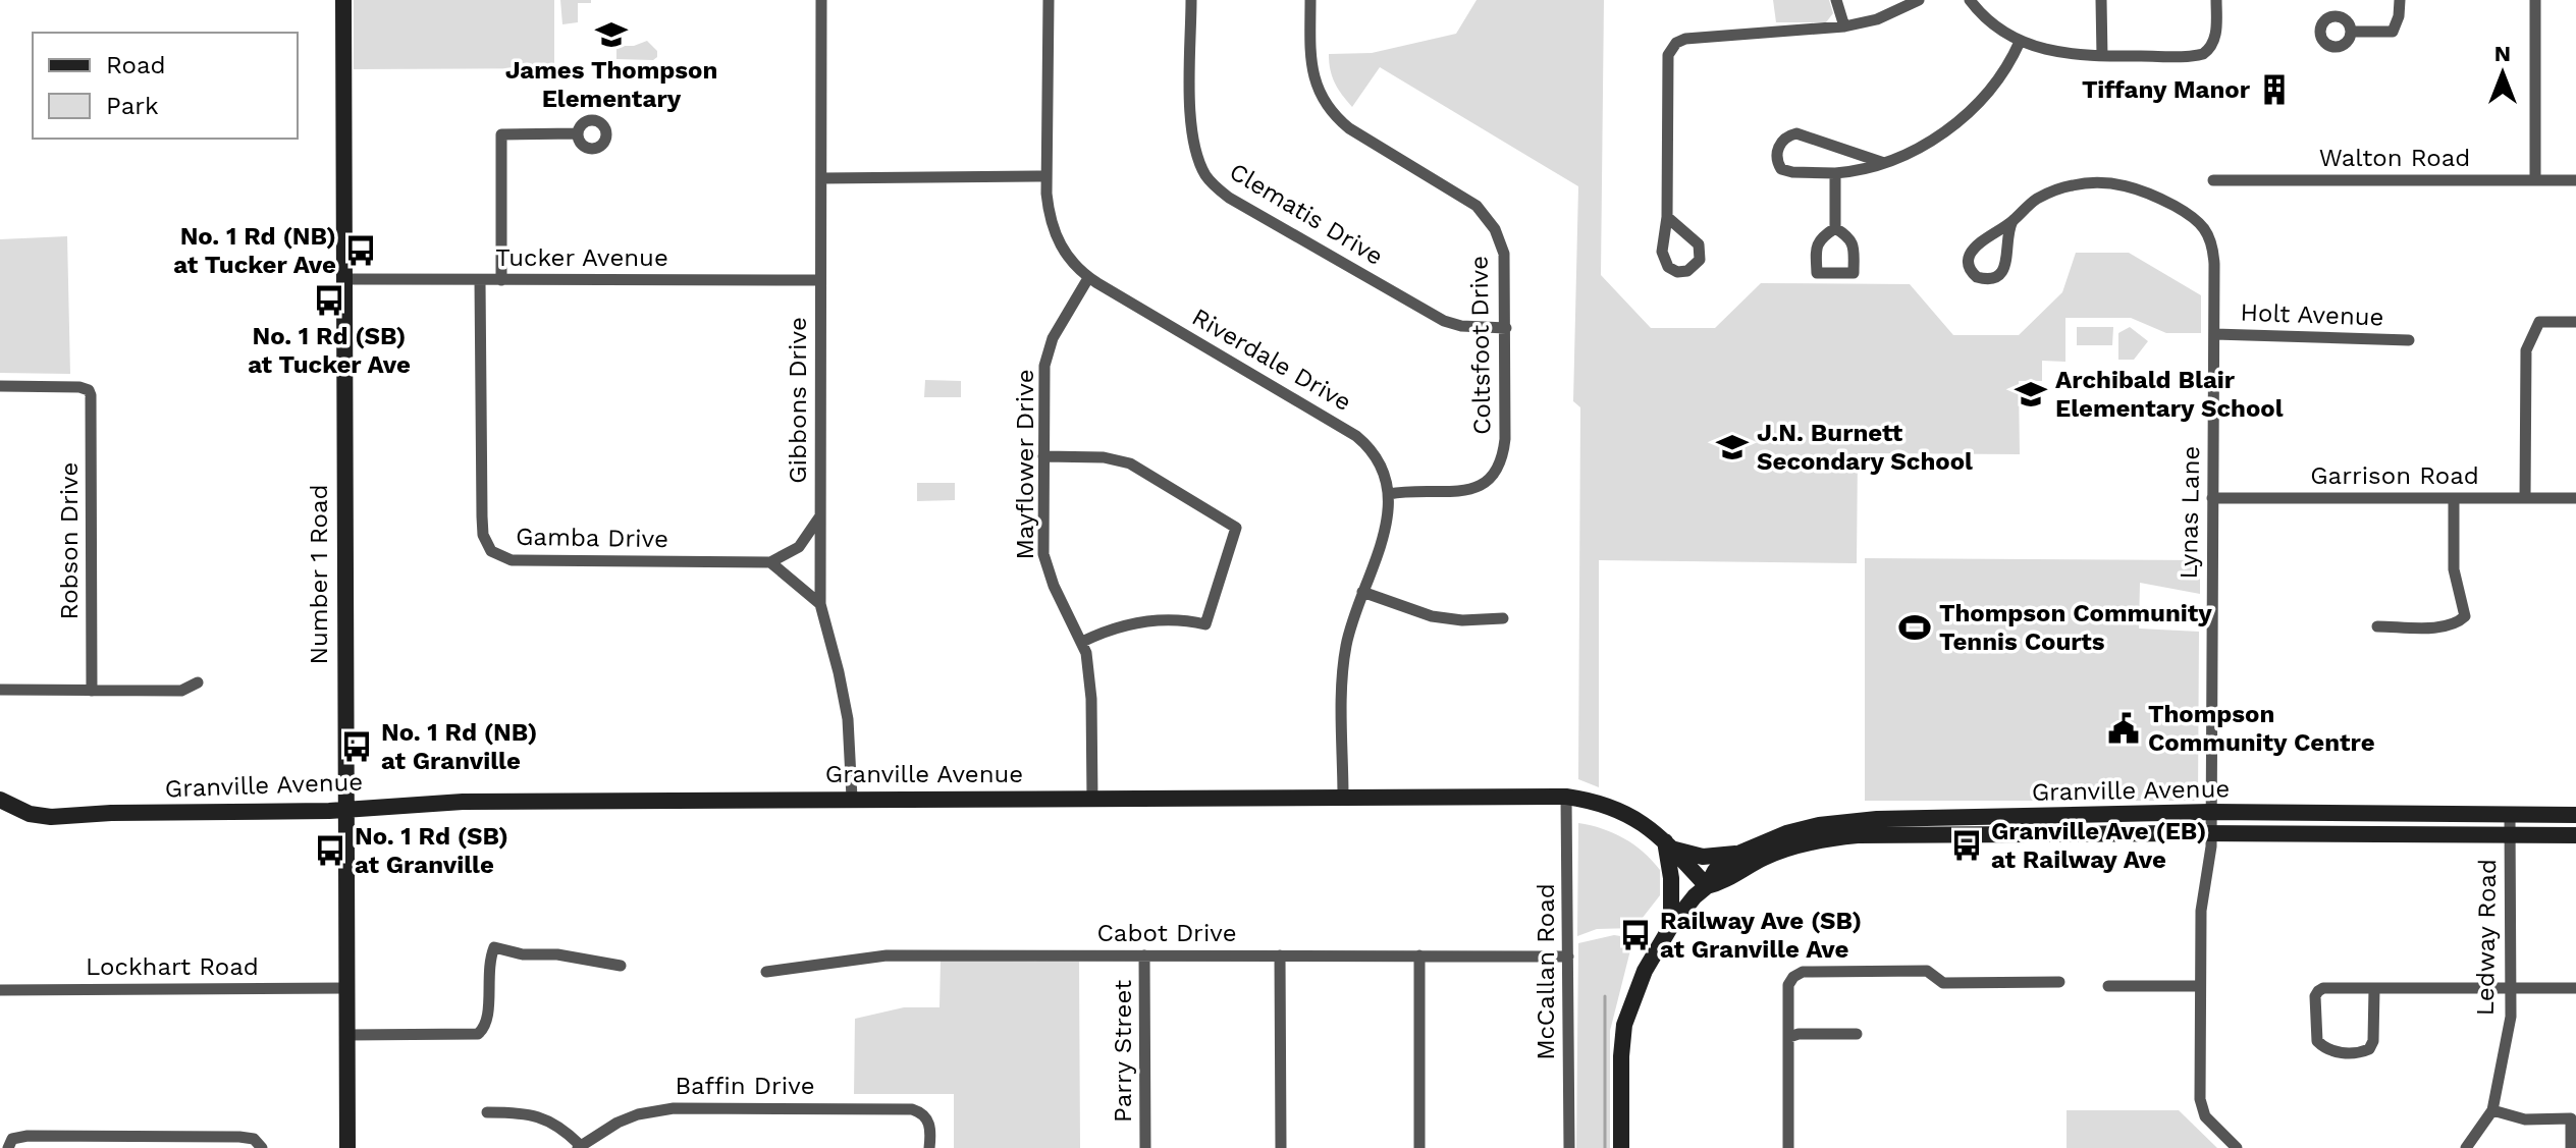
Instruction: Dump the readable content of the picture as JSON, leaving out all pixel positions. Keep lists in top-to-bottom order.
{
  "streets": {
    "main road": ["Number 1 Road", "Granville Avenue"],
    "street": [
      "Walton Road",
      "Clematis Drive",
      "Tucker Avenue",
      "Holt Avenue",
      "Coltsfoot Drive",
      "Riverdale Drive",
      "Gibbons Drive",
      "Mayflower Drive",
      "Garrison Road",
      "Lynas Lane",
      "Gamba Drive",
      "Robson Drive",
      "Cabot Drive",
      "Ledway Road",
      "Lockhart Road",
      "McCallan Road",
      "Parry Street",
      "Baffin Drive"
    ]
  },
  "crossings": [
    ["Clematis Drive", "Coltsfoot Drive"],
    ["Tucker Avenue", "Gibbons Drive"],
    ["Tucker Avenue", "Gamba Drive"],
    ["Tucker Avenue", "Number 1 Road"],
    ["Holt Avenue", "Lynas Lane"],
    ["Coltsfoot Drive", "Riverdale Drive"],
    ["Riverdale Drive", "Mayflower Drive"],
    ["Riverdale Drive", "Granville Avenue"],
    ["Gibbons Drive", "Granville Avenue"],
    ["Mayflower Drive", "Granville Avenue"],
    ["Garrison Road", "Lynas Lane"],
    ["Lynas Lane", "Granville Avenue"],
    ["Number 1 Road", "Granville Avenue"],
    ["Number 1 Road", "Lockhart Road"],
    ["Granville Avenue", "Ledway Road"],
    ["Granville Avenue", "McCallan Road"],
    ["Cabot Drive", "McCallan Road"],
    ["Cabot Drive", "Parry Street"]
  ],
  "places": {
    "school or university": ["James Thompson Elementary", "Archibald Blair Elementary School", "J.N. Burnett Secondary School"],
    "building": ["Tiffany Manor"],
    "bus stop": [
      "No. 1 Rd (NB) at Tucker Ave",
      "No. 1 Rd (SB) at Tucker Ave",
      "No. 1 Rd (NB) at Granville",
      "Granville Ave (EB) at Railway Ave",
      "No. 1 Rd (SB) at Granville",
      "Railway Ave (SB) at Granville Ave"
    ],
    "sports": ["Thompson Community Tennis Courts"],
    "public building": ["Thompson Community Centre"]
  },
  "legend": ["Road", "Park"],
  "north": "top"
}
